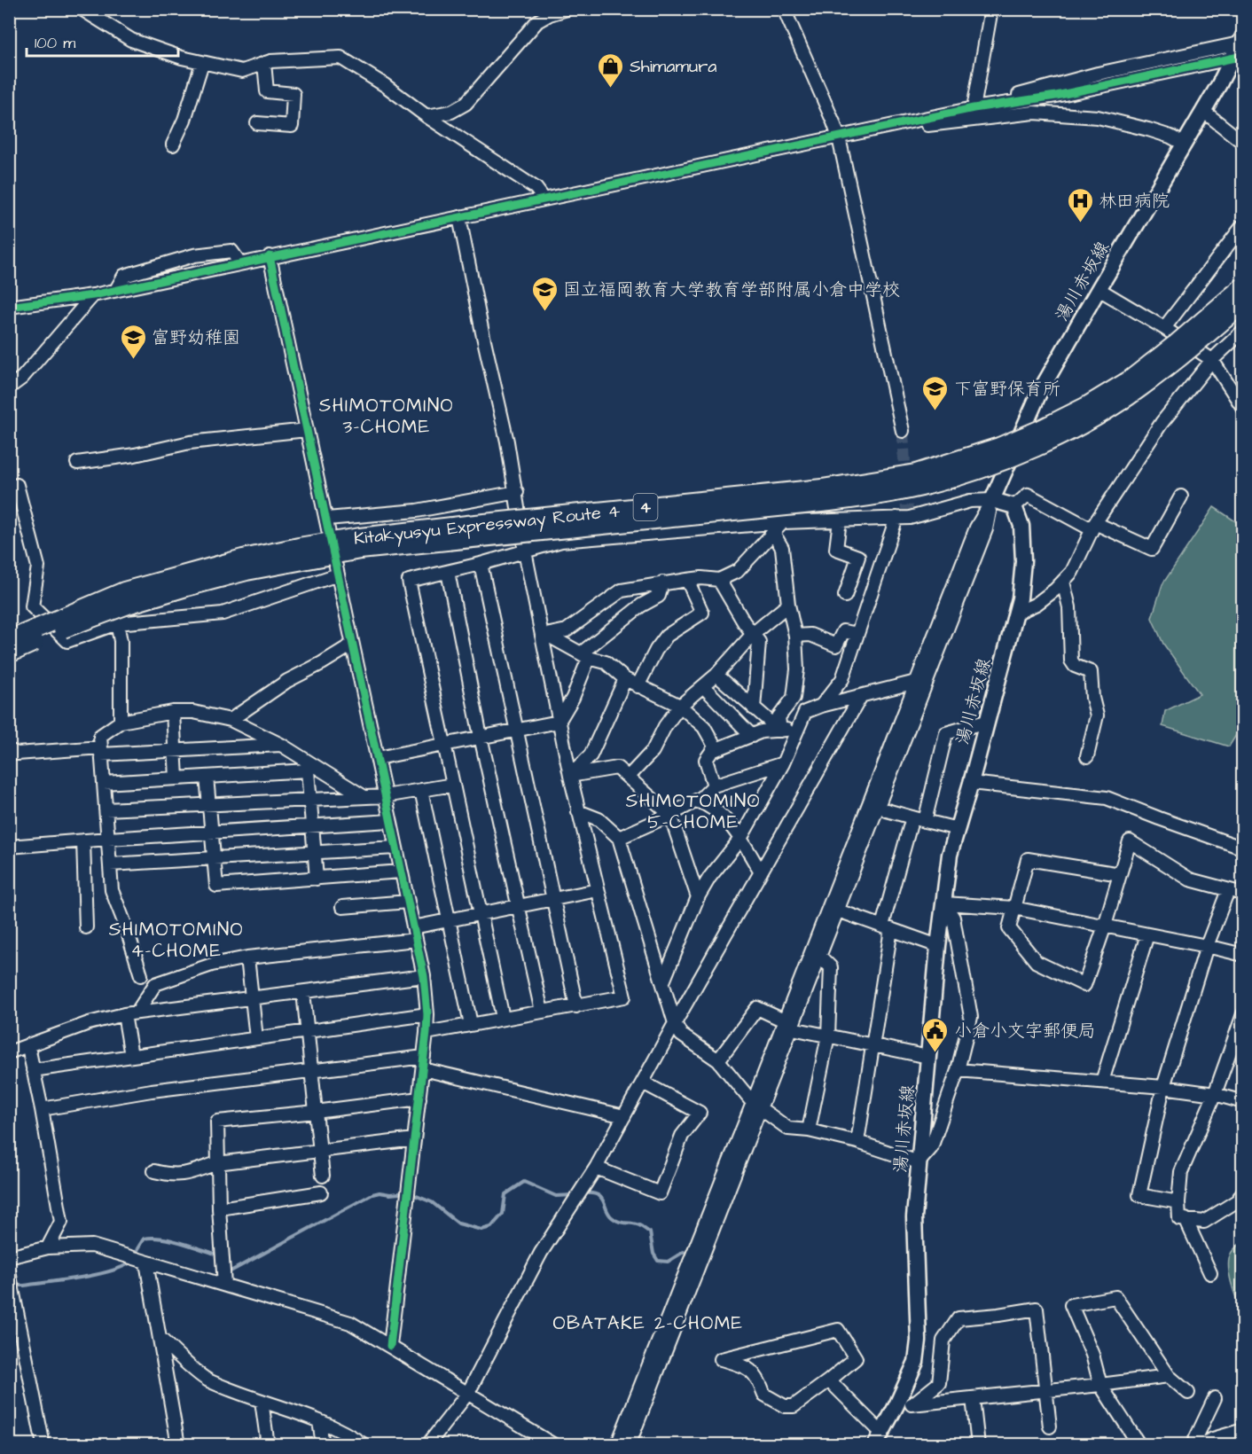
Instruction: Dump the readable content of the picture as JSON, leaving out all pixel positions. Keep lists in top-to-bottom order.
{
  "streets": {
    "highway": ["4", "Kitakyusyu Expressway Route 4"],
    "main road": ["湯川赤坂線"]
  },
  "districts": [
    "SHIMOTOMINO 3-CHOME",
    "SHIMOTOMINO 5-CHOME",
    "SHIMOTOMINO 4-CHOME",
    "OBATAKE 2-CHOME"
  ],
  "places": {
    "shop": ["Shimamura"],
    "hospital": ["林田病院"],
    "school or university": ["国立福岡教育大学教育学部附属小倉中学校", "富野幼稚園", "下富野保育所"],
    "public building": ["小倉小文字郵便局"]
  },
  "scale_bar": "100 m"
}
